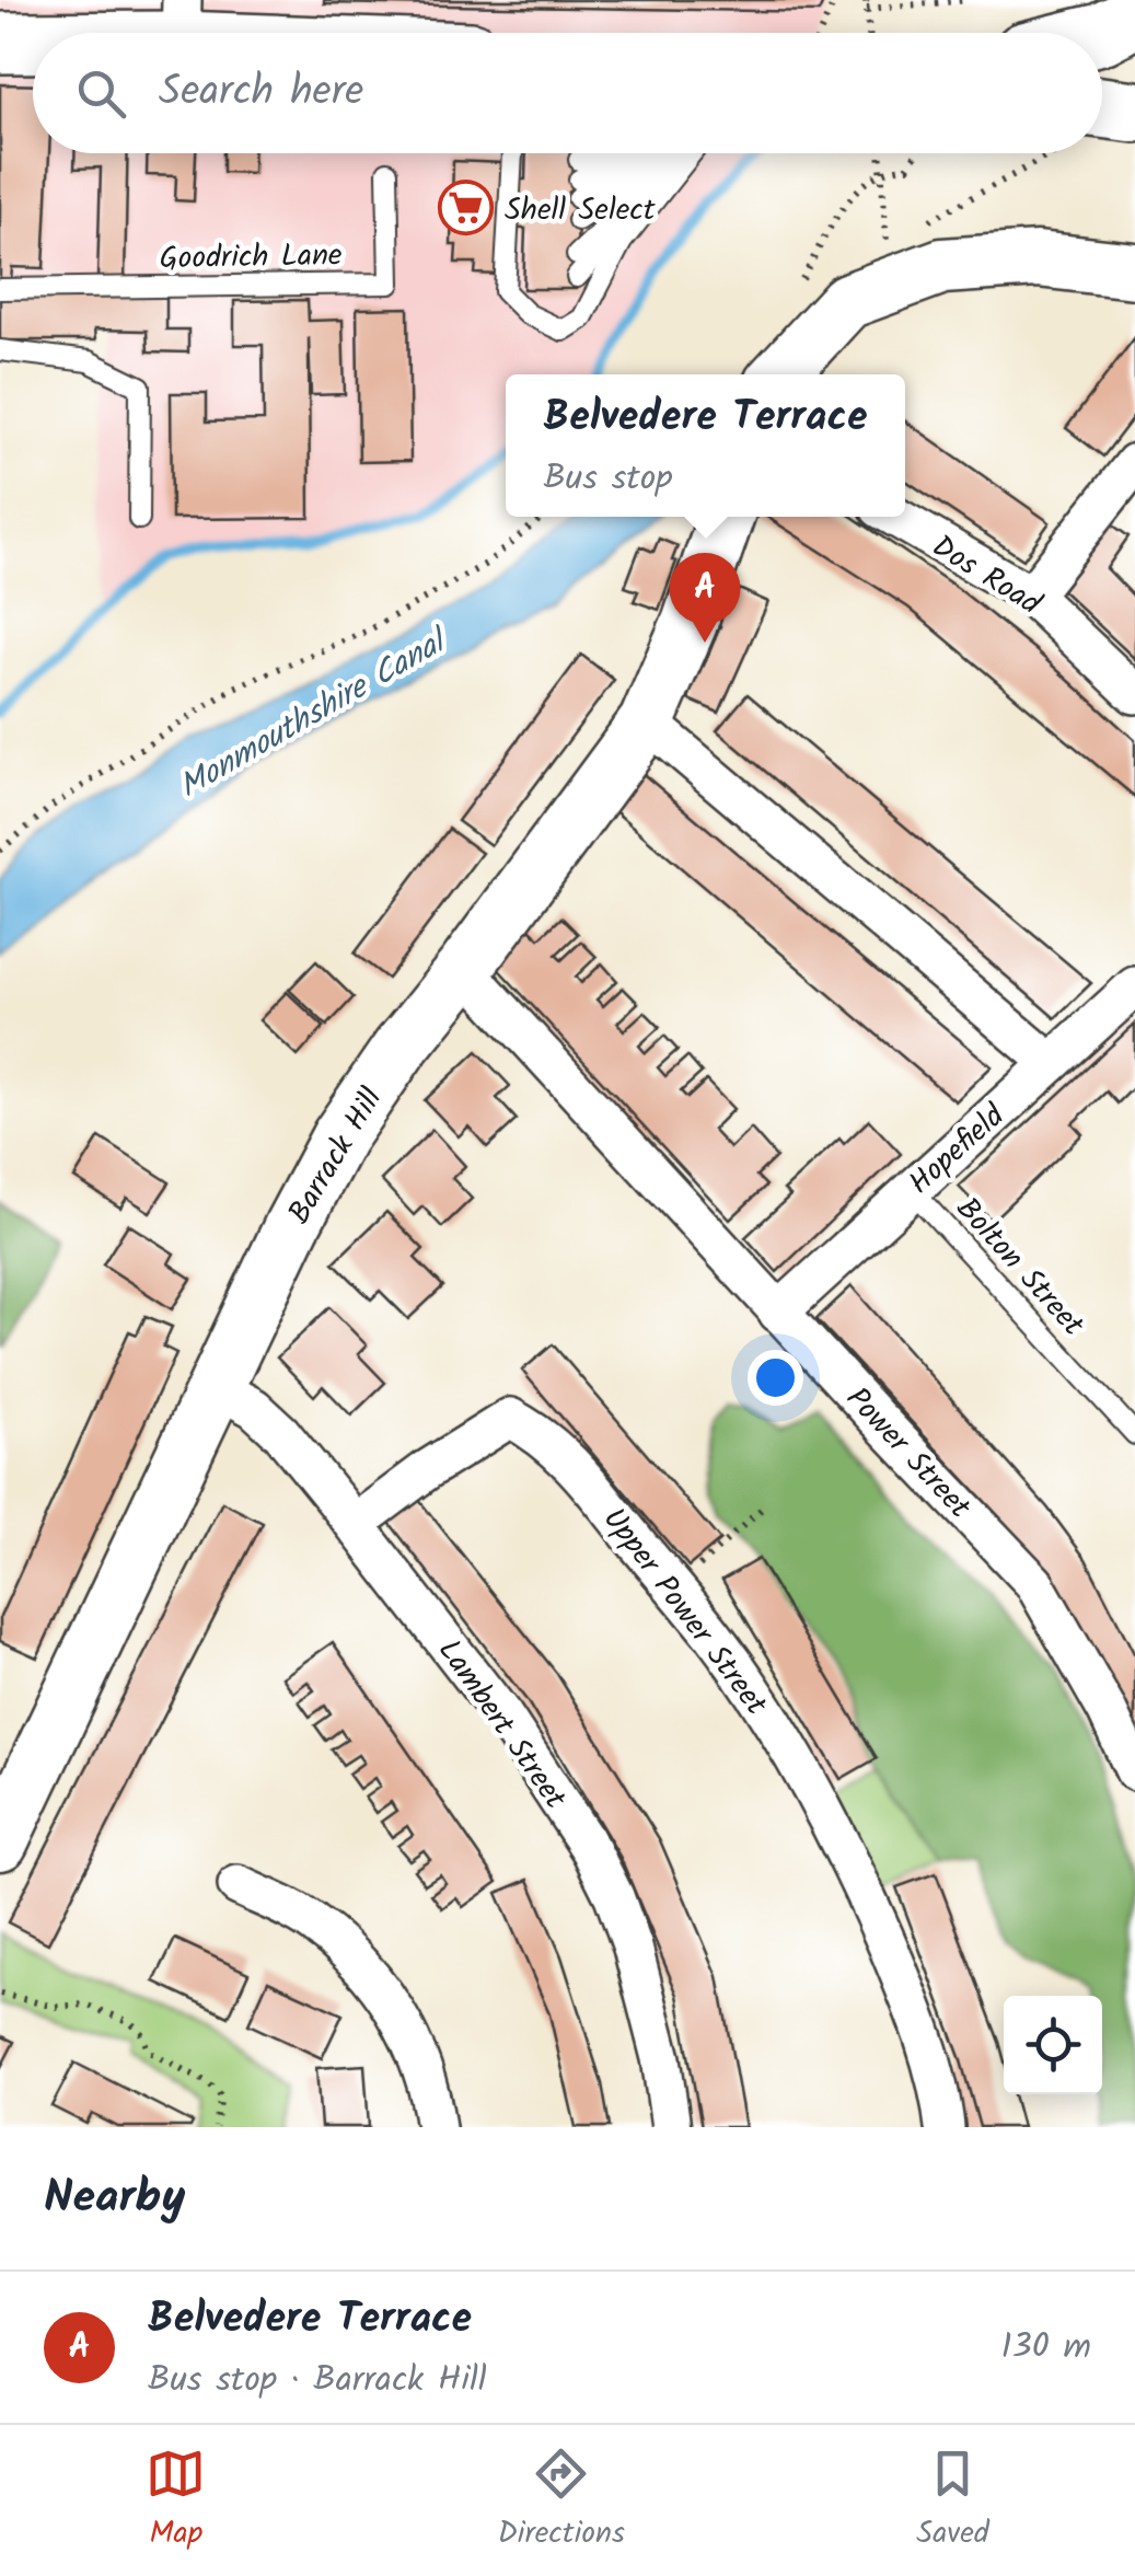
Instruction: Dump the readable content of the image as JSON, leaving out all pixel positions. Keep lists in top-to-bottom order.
{
  "streets": {
    "street": [
      "Dos Road",
      "Hopefield",
      "Barrack Hill",
      "Power Street",
      "Upper Power Street",
      "Lambert Street"
    ],
    "lane": ["Goodrich Lane", "Bolton Street"]
  },
  "crossings": [
    ["Hopefield", "Bolton Street"],
    ["Hopefield", "Power Street"],
    ["Barrack Hill", "Power Street"],
    ["Barrack Hill", "Lambert Street"],
    ["Upper Power Street", "Lambert Street"]
  ],
  "water": ["Monmouthshire Canal"],
  "places": {
    "supermarket": ["Shell Select"]
  },
  "page": {
    "search": "Search here",
    "popup": ["Belvedere Terrace", "Bus stop"],
    "pins": "A",
    "heading": "Nearby",
    "list": [
      {
        "mark": "A",
        "name": "Belvedere Terrace",
        "note": "Bus stop · Barrack Hill",
        "value": "130 m"
      }
    ],
    "nav": ["Map", "Directions", "Saved"]
  }
}
